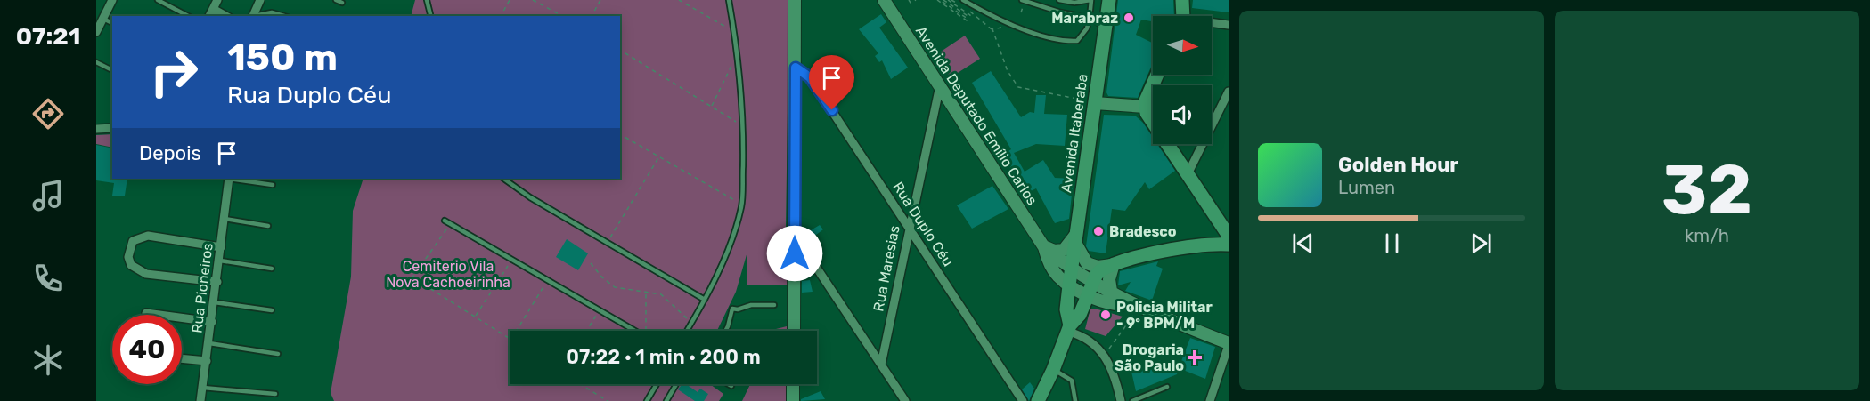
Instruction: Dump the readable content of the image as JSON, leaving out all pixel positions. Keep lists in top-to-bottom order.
{
  "streets": {
    "main road": ["Avenida Deputado Emílio Carlos", "Avenida Itaberaba"],
    "street": ["Rua Duplo Céu", "Rua Maresias", "Rua Pioneiros"]
  },
  "crossings": [
    ["Avenida Deputado Emílio Carlos", "Avenida Itaberaba"],
    ["Avenida Deputado Emílio Carlos", "Rua Maresias"],
    ["Rua Duplo Céu", "Rua Maresias"]
  ],
  "parks": ["Cemiterio Vila Nova Cachoeirinha"],
  "places": {
    "other": ["Marabraz", "Bradesco", "Policia Militar - 9º BPM/M"],
    "health": ["Drogaria São Paulo"]
  },
  "north": "right",
  "page": {
    "tabs": "07:21",
    "tile": ["32", "km/h"],
    "turn": ["150 m", "Rua Duplo Céu"],
    "then": "Depois",
    "song": ["Golden Hour", "Lumen"],
    "limit": "40",
    "trip": "07:22 · 1 min · 200 m"
  }
}
